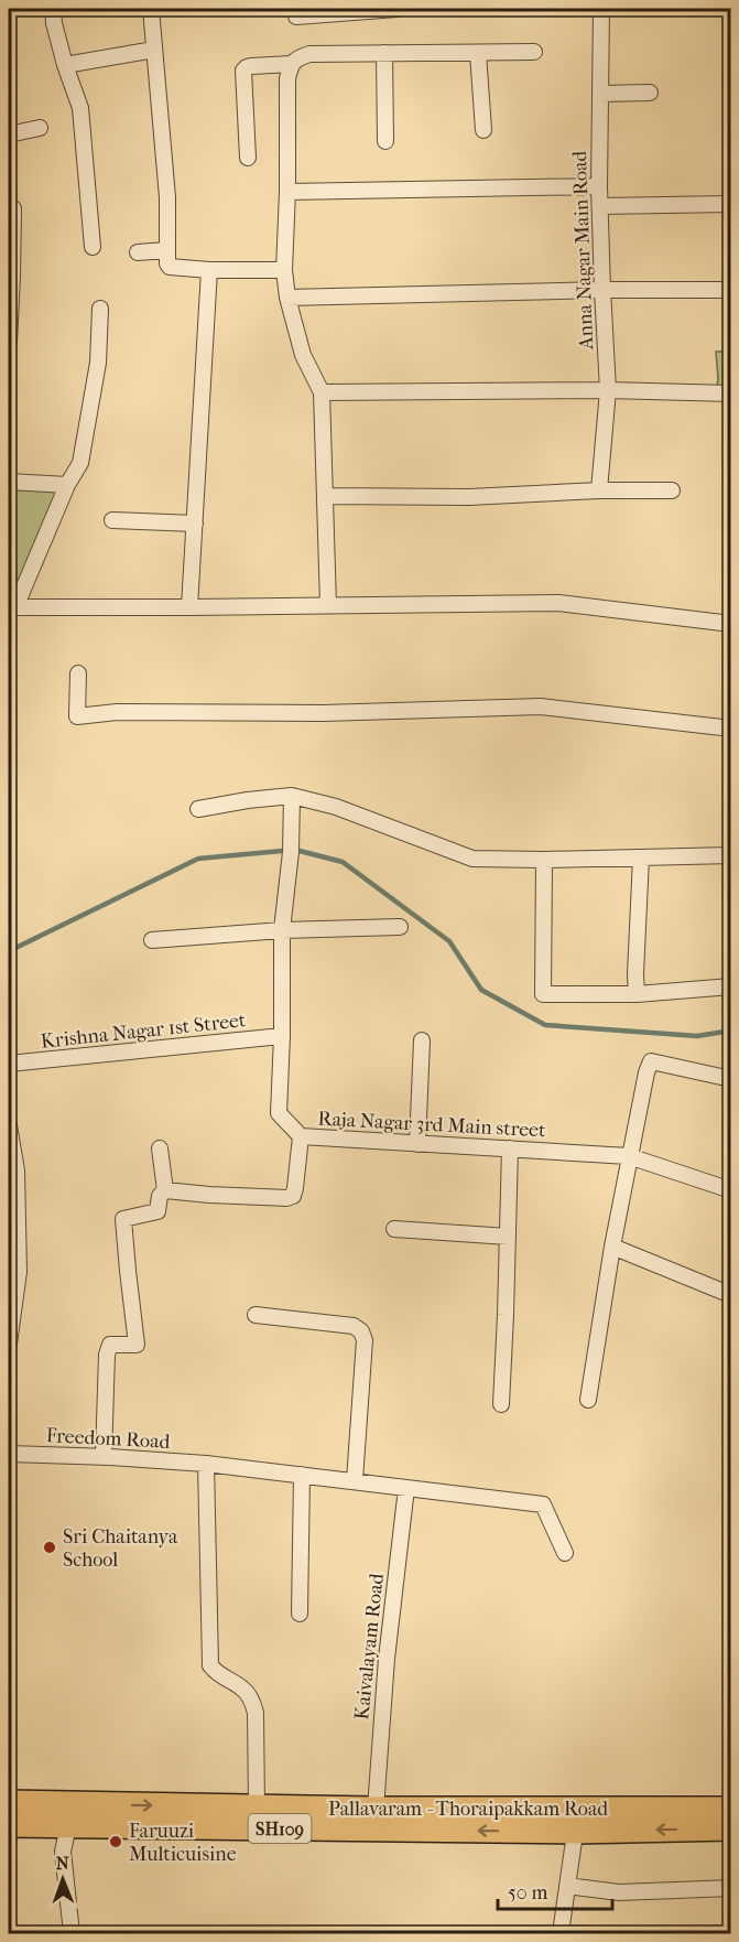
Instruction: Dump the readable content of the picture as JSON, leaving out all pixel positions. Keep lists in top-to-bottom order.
{
  "streets": {
    "main road": ["Pallavaram - Thoraipakkam Road", "SH109"],
    "street": [
      "Anna Nagar Main Road",
      "Krishna Nagar 1st Street",
      "Raja Nagar 3rd Main street",
      "Freedom Road",
      "Kaivalayam Road"
    ]
  },
  "crossings": [
    ["Krishna Nagar 1st Street", "Raja Nagar 3rd Main street"],
    ["Freedom Road", "Kaivalayam Road"],
    ["Kaivalayam Road", "Pallavaram - Thoraipakkam Road"]
  ],
  "places": ["Sri Chaitanya School", "Faruuzi Multicuisine"],
  "scale_bar": "50 m",
  "north": "top"
}
